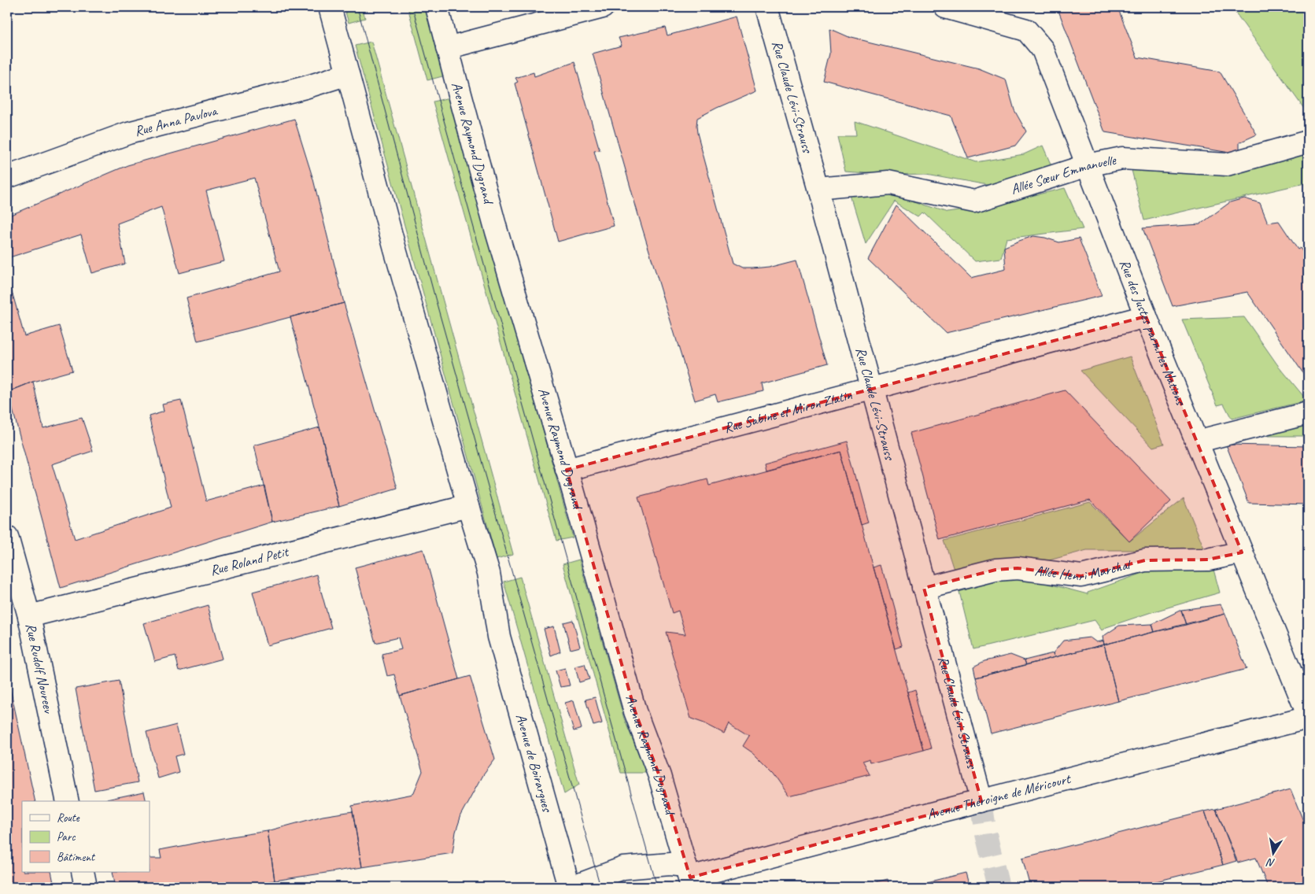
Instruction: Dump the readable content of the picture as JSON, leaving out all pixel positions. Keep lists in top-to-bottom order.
{
  "streets": {
    "street": [
      "Rue Claude Lévi-Strauss",
      "Rue Anna Pavlova",
      "Avenue Raymond Dugrand",
      "Allée Sœur Emmanuelle",
      "Rue des Justes parmi les Nations",
      "Rue Sabine et Miron Zlatin",
      "Rue Roland Petit",
      "Allée Henri Marchal",
      "Rue Rudolf Noureev",
      "Avenue de Boirargues",
      "Avenue Théroigne de Méricourt"
    ]
  },
  "crossings": [
    ["Rue Claude Lévi-Strauss", "Allée Sœur Emmanuelle"],
    ["Rue Claude Lévi-Strauss", "Rue Sabine et Miron Zlatin"],
    ["Rue Claude Lévi-Strauss", "Allée Henri Marchal"],
    ["Rue Claude Lévi-Strauss", "Avenue Théroigne de Méricourt"],
    ["Avenue Raymond Dugrand", "Rue Sabine et Miron Zlatin"],
    ["Avenue Raymond Dugrand", "Avenue Théroigne de Méricourt"],
    ["Allée Sœur Emmanuelle", "Rue des Justes parmi les Nations"],
    ["Rue des Justes parmi les Nations", "Rue Sabine et Miron Zlatin"],
    ["Rue des Justes parmi les Nations", "Allée Henri Marchal"],
    ["Rue des Justes parmi les Nations", "Avenue Théroigne de Méricourt"],
    ["Rue Roland Petit", "Rue Rudolf Noureev"],
    ["Rue Roland Petit", "Avenue de Boirargues"]
  ],
  "legend": ["Route", "Parc", "Bâtiment"],
  "north": "bottom"
}
